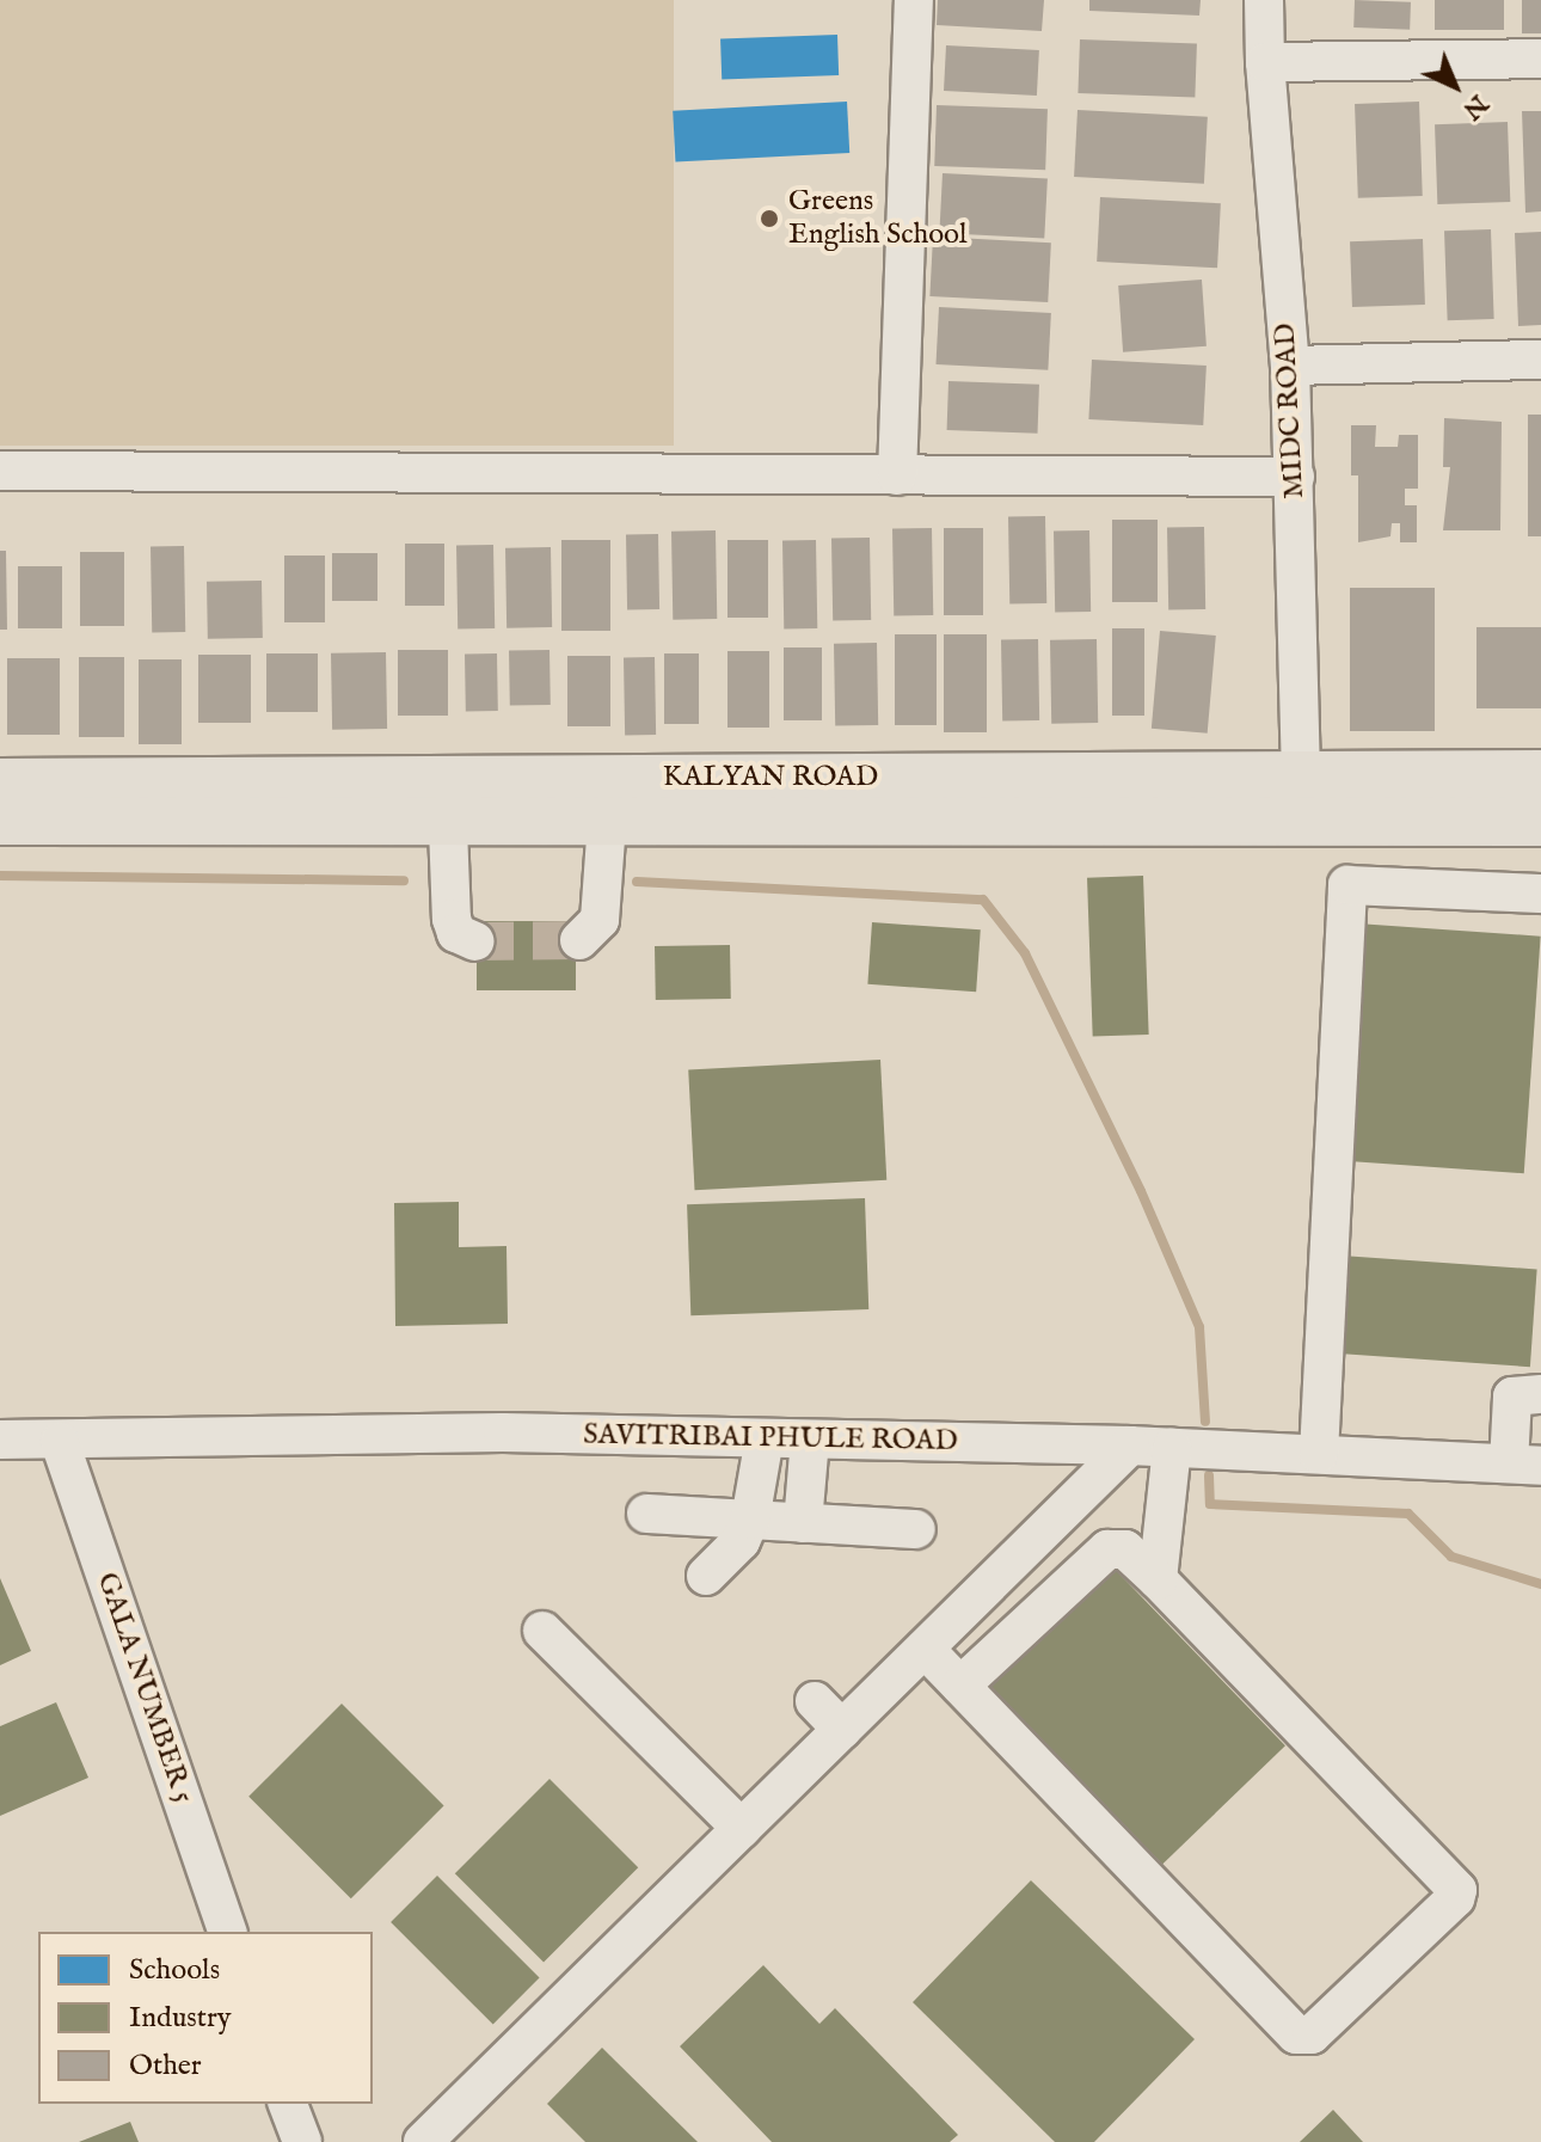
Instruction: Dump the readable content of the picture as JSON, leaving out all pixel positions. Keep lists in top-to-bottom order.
{
  "streets": {
    "main road": ["KALYAN ROAD"],
    "street": ["MIDC ROAD", "SAVITRIBAI PHULE ROAD", "GALA NUMBER 5"]
  },
  "crossings": [
    ["MIDC ROAD", "KALYAN ROAD"],
    ["SAVITRIBAI PHULE ROAD", "GALA NUMBER 5"]
  ],
  "places": ["Greens English School"],
  "legend": ["Schools", "Industry", "Other"],
  "north": "bottom right"
}
